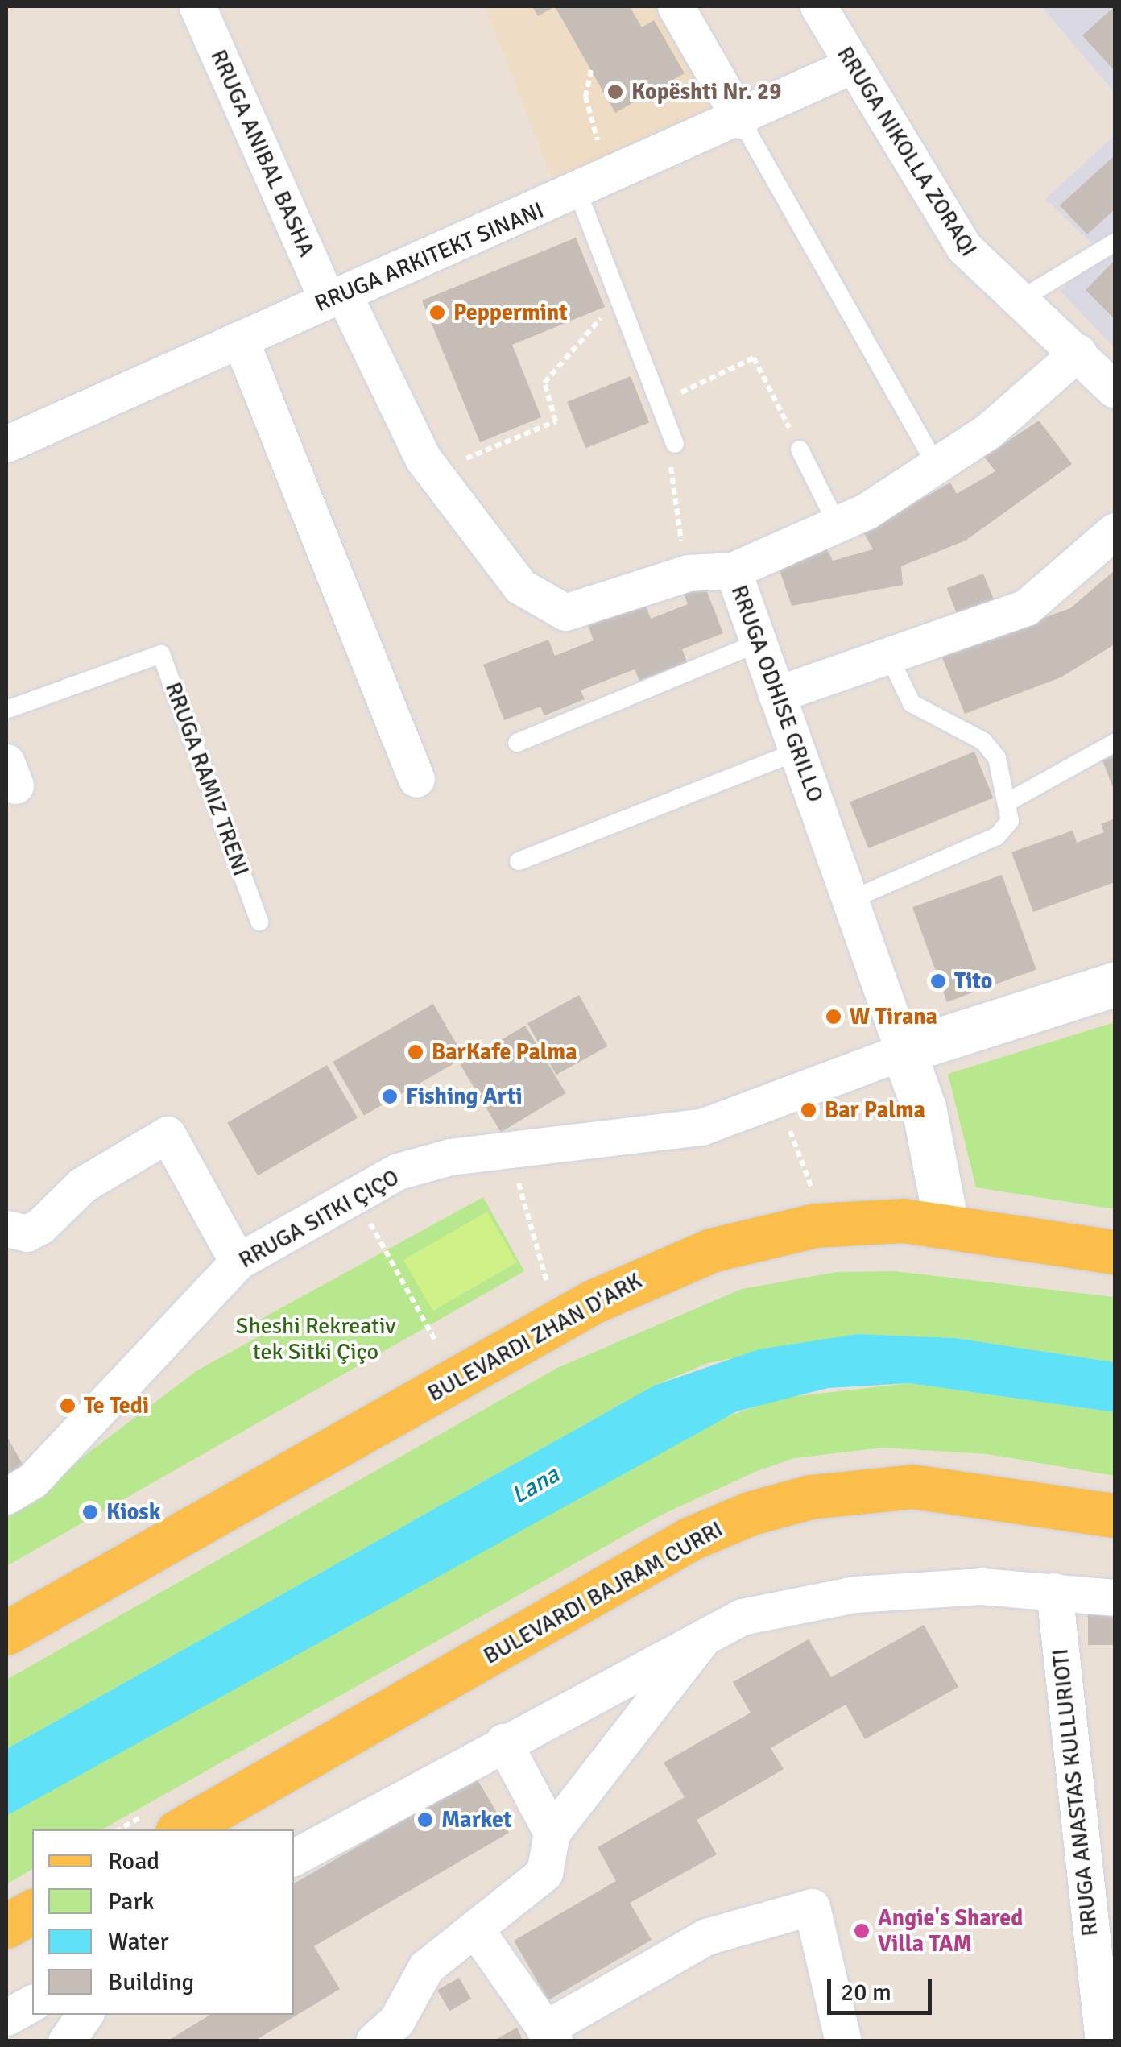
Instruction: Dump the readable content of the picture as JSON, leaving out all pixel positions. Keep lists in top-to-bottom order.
{
  "streets": {
    "main road": ["BULEVARDI ZHAN D'ARK", "BULEVARDI BAJRAM CURRI"],
    "street": [
      "RRUGA NIKOLLA ZORAQI",
      "RRUGA ANIBAL BASHA",
      "RRUGA ARKITEKT SINANI",
      "RRUGA ODHISE GRILLO",
      "RRUGA SITKI ÇIÇO",
      "RRUGA ANASTAS KULLURIOTI"
    ],
    "lane": ["RRUGA RAMIZ TRENI"]
  },
  "crossings": [
    ["RRUGA NIKOLLA ZORAQI", "RRUGA ARKITEKT SINANI"],
    ["RRUGA ANIBAL BASHA", "RRUGA ARKITEKT SINANI"],
    ["RRUGA ANIBAL BASHA", "RRUGA ODHISE GRILLO"],
    ["RRUGA ARKITEKT SINANI", "RRUGA ODHISE GRILLO"],
    ["RRUGA ODHISE GRILLO", "RRUGA SITKI ÇIÇO"],
    ["RRUGA ODHISE GRILLO", "BULEVARDI ZHAN D'ARK"]
  ],
  "water": ["Lana"],
  "parks": ["Sheshi Rekreativ tek Sitki Çiço"],
  "places": [
    "Kopështi Nr. 29",
    "Peppermint",
    "Tito",
    "W Tirana",
    "BarKafe Palma",
    "Fishing Arti",
    "Bar Palma",
    "Te Tedi",
    "Kiosk",
    "Market",
    "Angie's Shared Villa TAM"
  ],
  "legend": [
    "Road",
    "Park",
    "Water",
    "Building"
  ],
  "scale_bar": "20 m"
}
